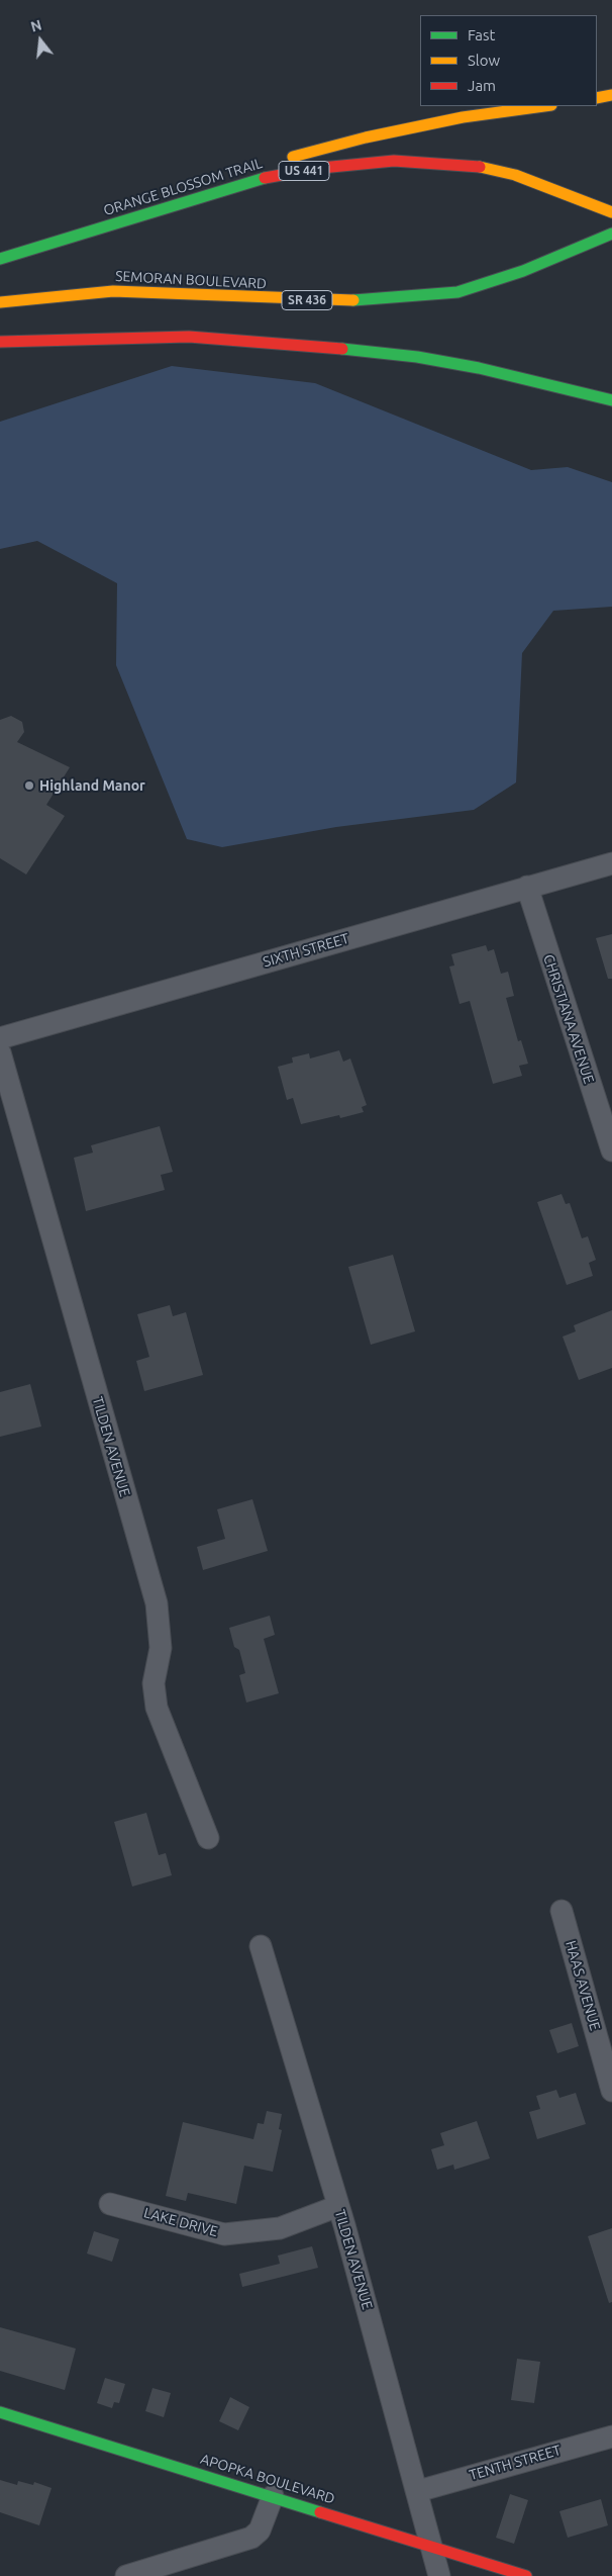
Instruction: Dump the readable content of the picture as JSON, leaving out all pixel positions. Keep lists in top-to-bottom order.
{
  "streets": {
    "main road": [
      "US 441",
      "ORANGE BLOSSOM TRAIL",
      "SEMORAN BOULEVARD",
      "SR 436",
      "APOPKA BOULEVARD"
    ],
    "street": [
      "SIXTH STREET",
      "CHRISTIANA AVENUE",
      "TILDEN AVENUE",
      "HAAS AVENUE",
      "LAKE DRIVE",
      "TENTH STREET"
    ]
  },
  "crossings": [
    ["SIXTH STREET", "CHRISTIANA AVENUE"],
    ["TILDEN AVENUE", "LAKE DRIVE"],
    ["TILDEN AVENUE", "TENTH STREET"],
    ["TILDEN AVENUE", "APOPKA BOULEVARD"]
  ],
  "places": ["Highland Manor"],
  "legend": ["Fast", "Slow", "Jam"],
  "north": "top"
}
